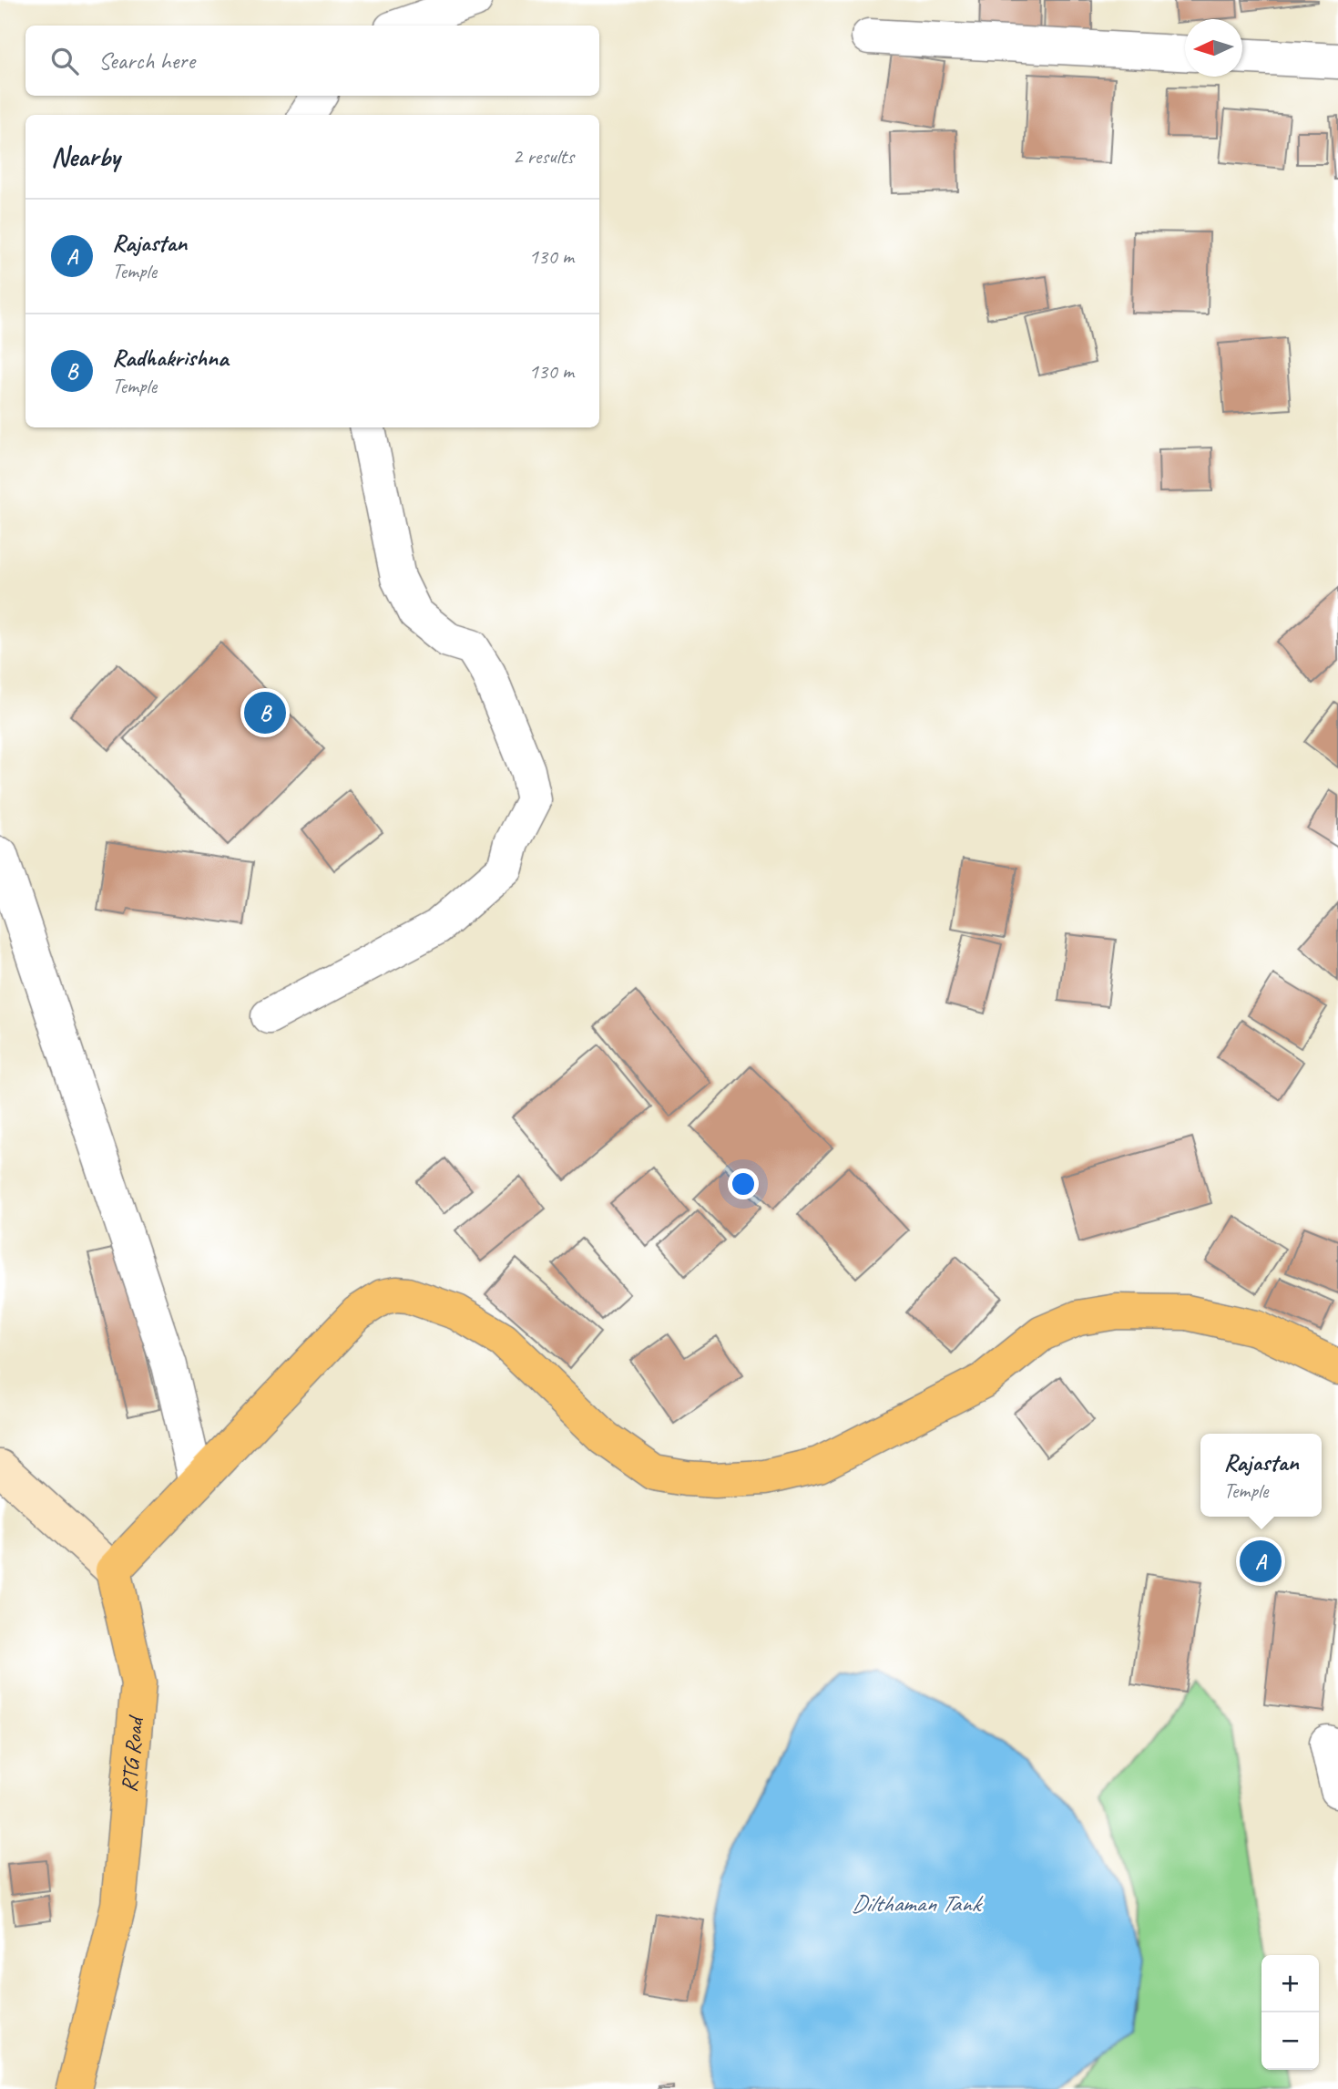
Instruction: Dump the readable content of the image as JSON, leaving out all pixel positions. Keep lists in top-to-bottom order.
{
  "streets": {
    "main road": ["RTG Road"]
  },
  "water": ["Dilthaman Tank"],
  "north": "left",
  "page": {
    "search": "Search here",
    "heading": ["Nearby", "2 results"],
    "list": [
      {
        "mark": "A",
        "name": "Rajastan",
        "note": "Temple",
        "value": "130 m"
      },
      {
        "mark": "B",
        "name": "Radhakrishna",
        "note": "Temple",
        "value": "130 m"
      }
    ],
    "pins": ["B", "A"],
    "popup": ["Rajastan", "Temple"],
    "map_buttons": ["+", "−"]
  }
}
